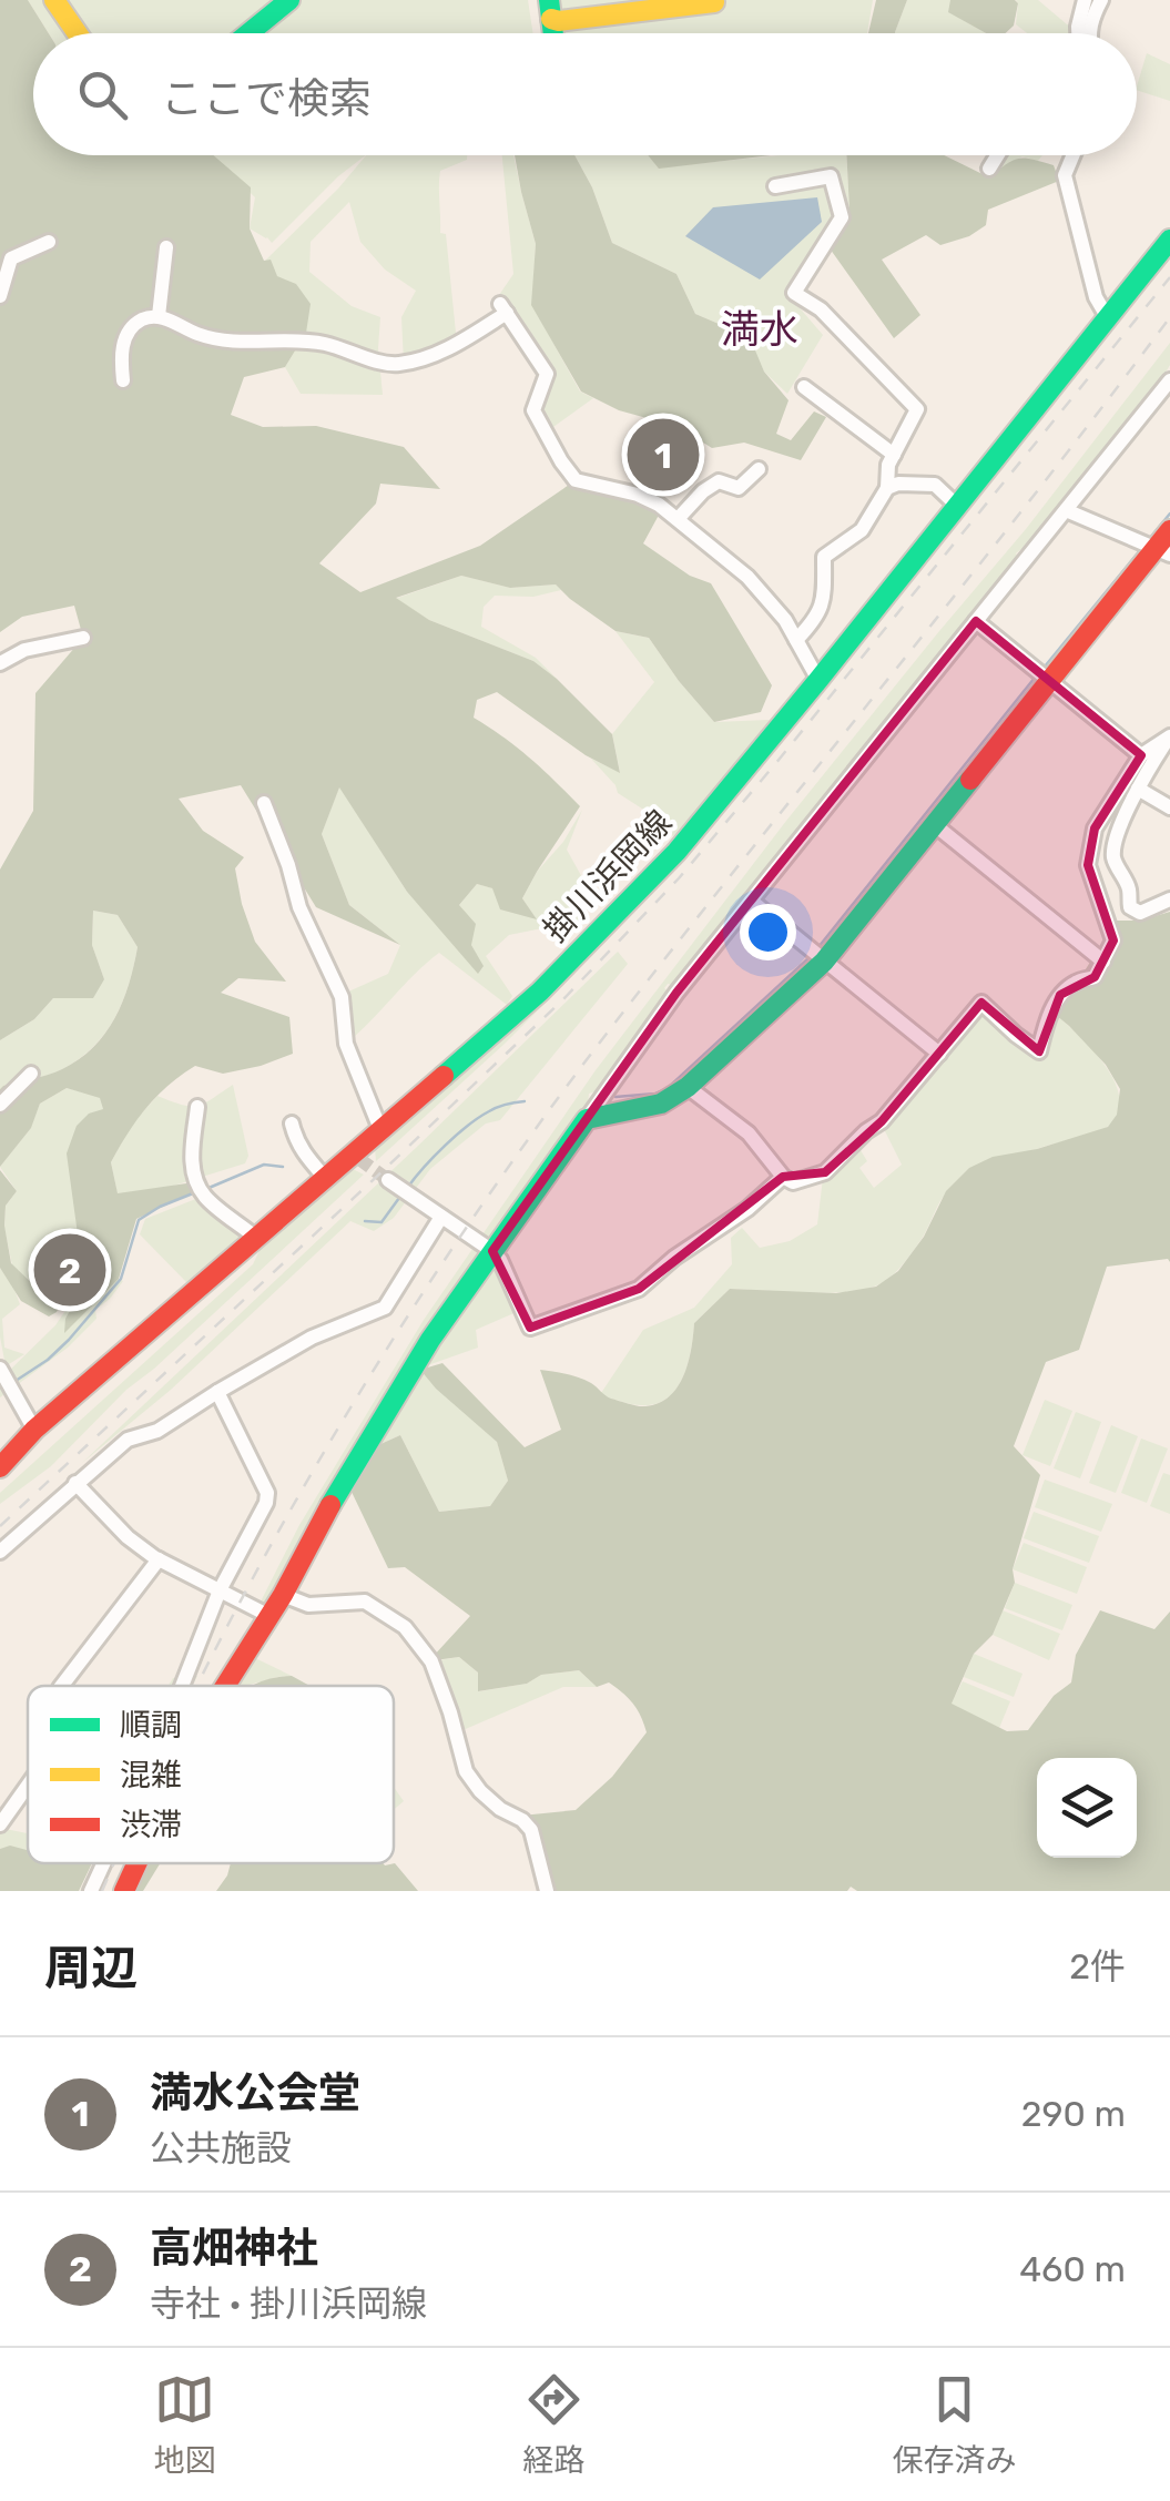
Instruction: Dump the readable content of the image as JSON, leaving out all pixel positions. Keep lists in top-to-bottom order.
{
  "streets": {
    "street": ["掛川浜岡線"]
  },
  "districts": ["満水"],
  "legend": ["順調", "混雑", "渋滞"],
  "page": {
    "search": "ここで検索",
    "pins": ["1", "2"],
    "heading": ["周辺", "2件"],
    "list": [
      {
        "mark": "1",
        "name": "満水公会堂",
        "note": "公共施設",
        "value": "290 m"
      },
      {
        "mark": "2",
        "name": "高畑神社",
        "note": "寺社 · 掛川浜岡線",
        "value": "460 m"
      }
    ],
    "nav": ["地図", "経路", "保存済み"]
  }
}
